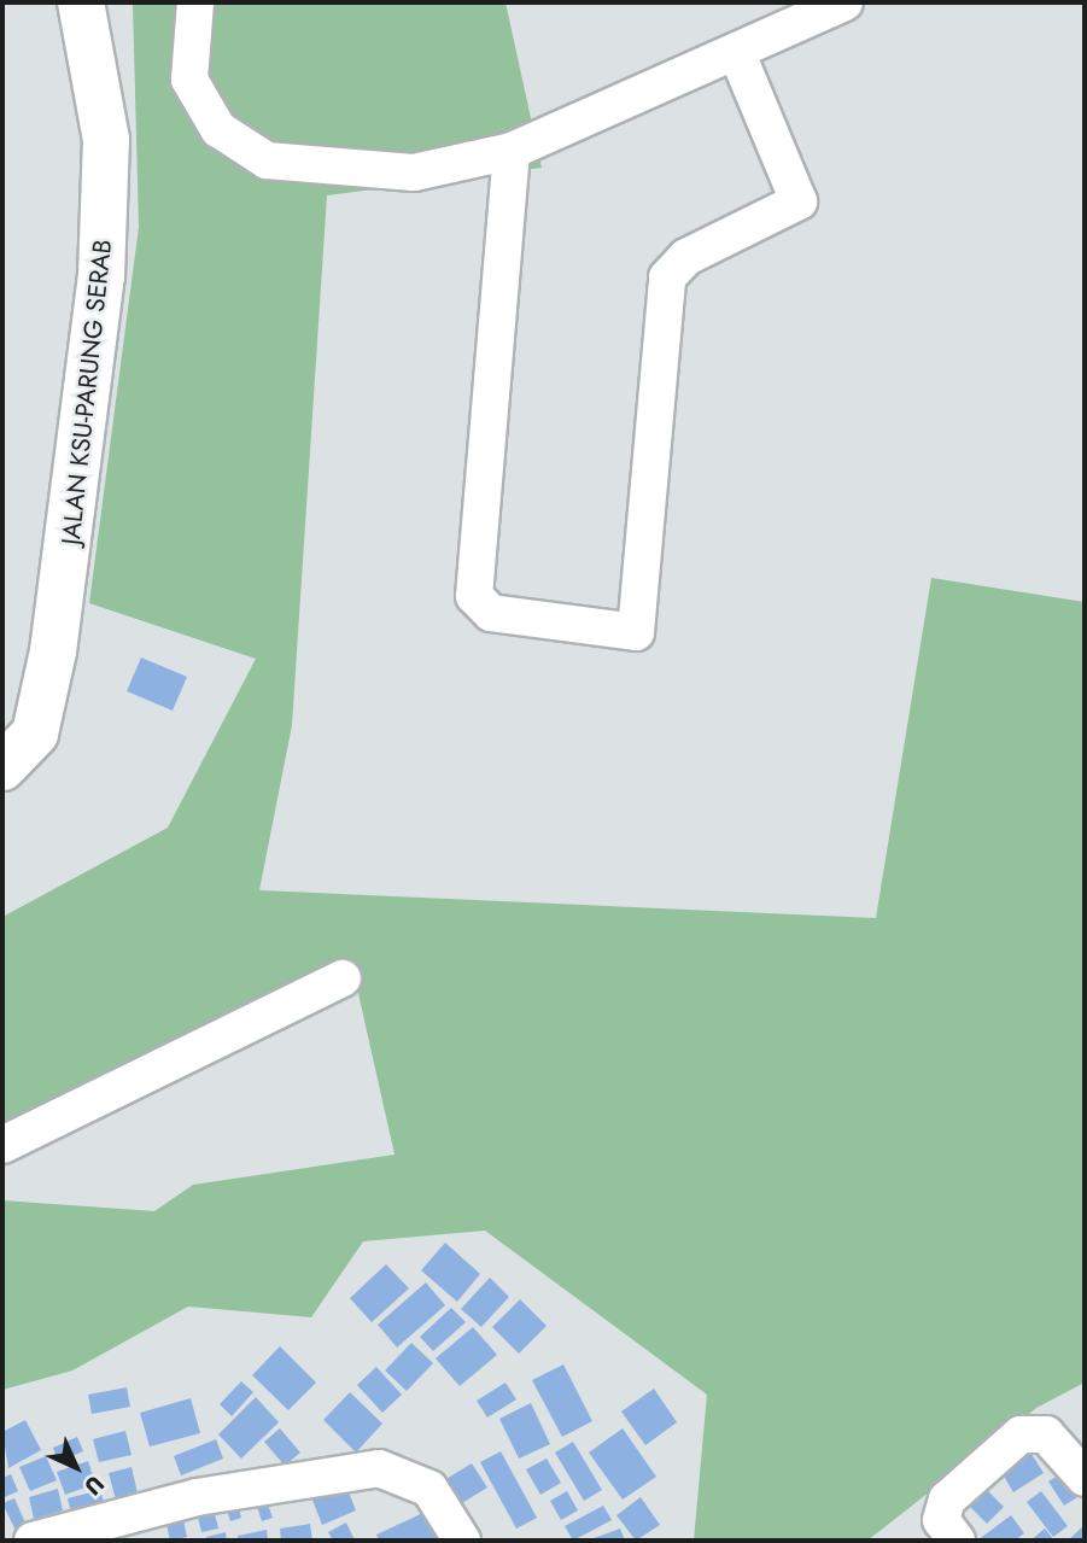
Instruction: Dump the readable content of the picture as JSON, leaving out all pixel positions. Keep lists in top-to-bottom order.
{
  "streets": {
    "street": ["JALAN KSU-PARUNG SERAB"]
  },
  "north": "bottom right"
}
